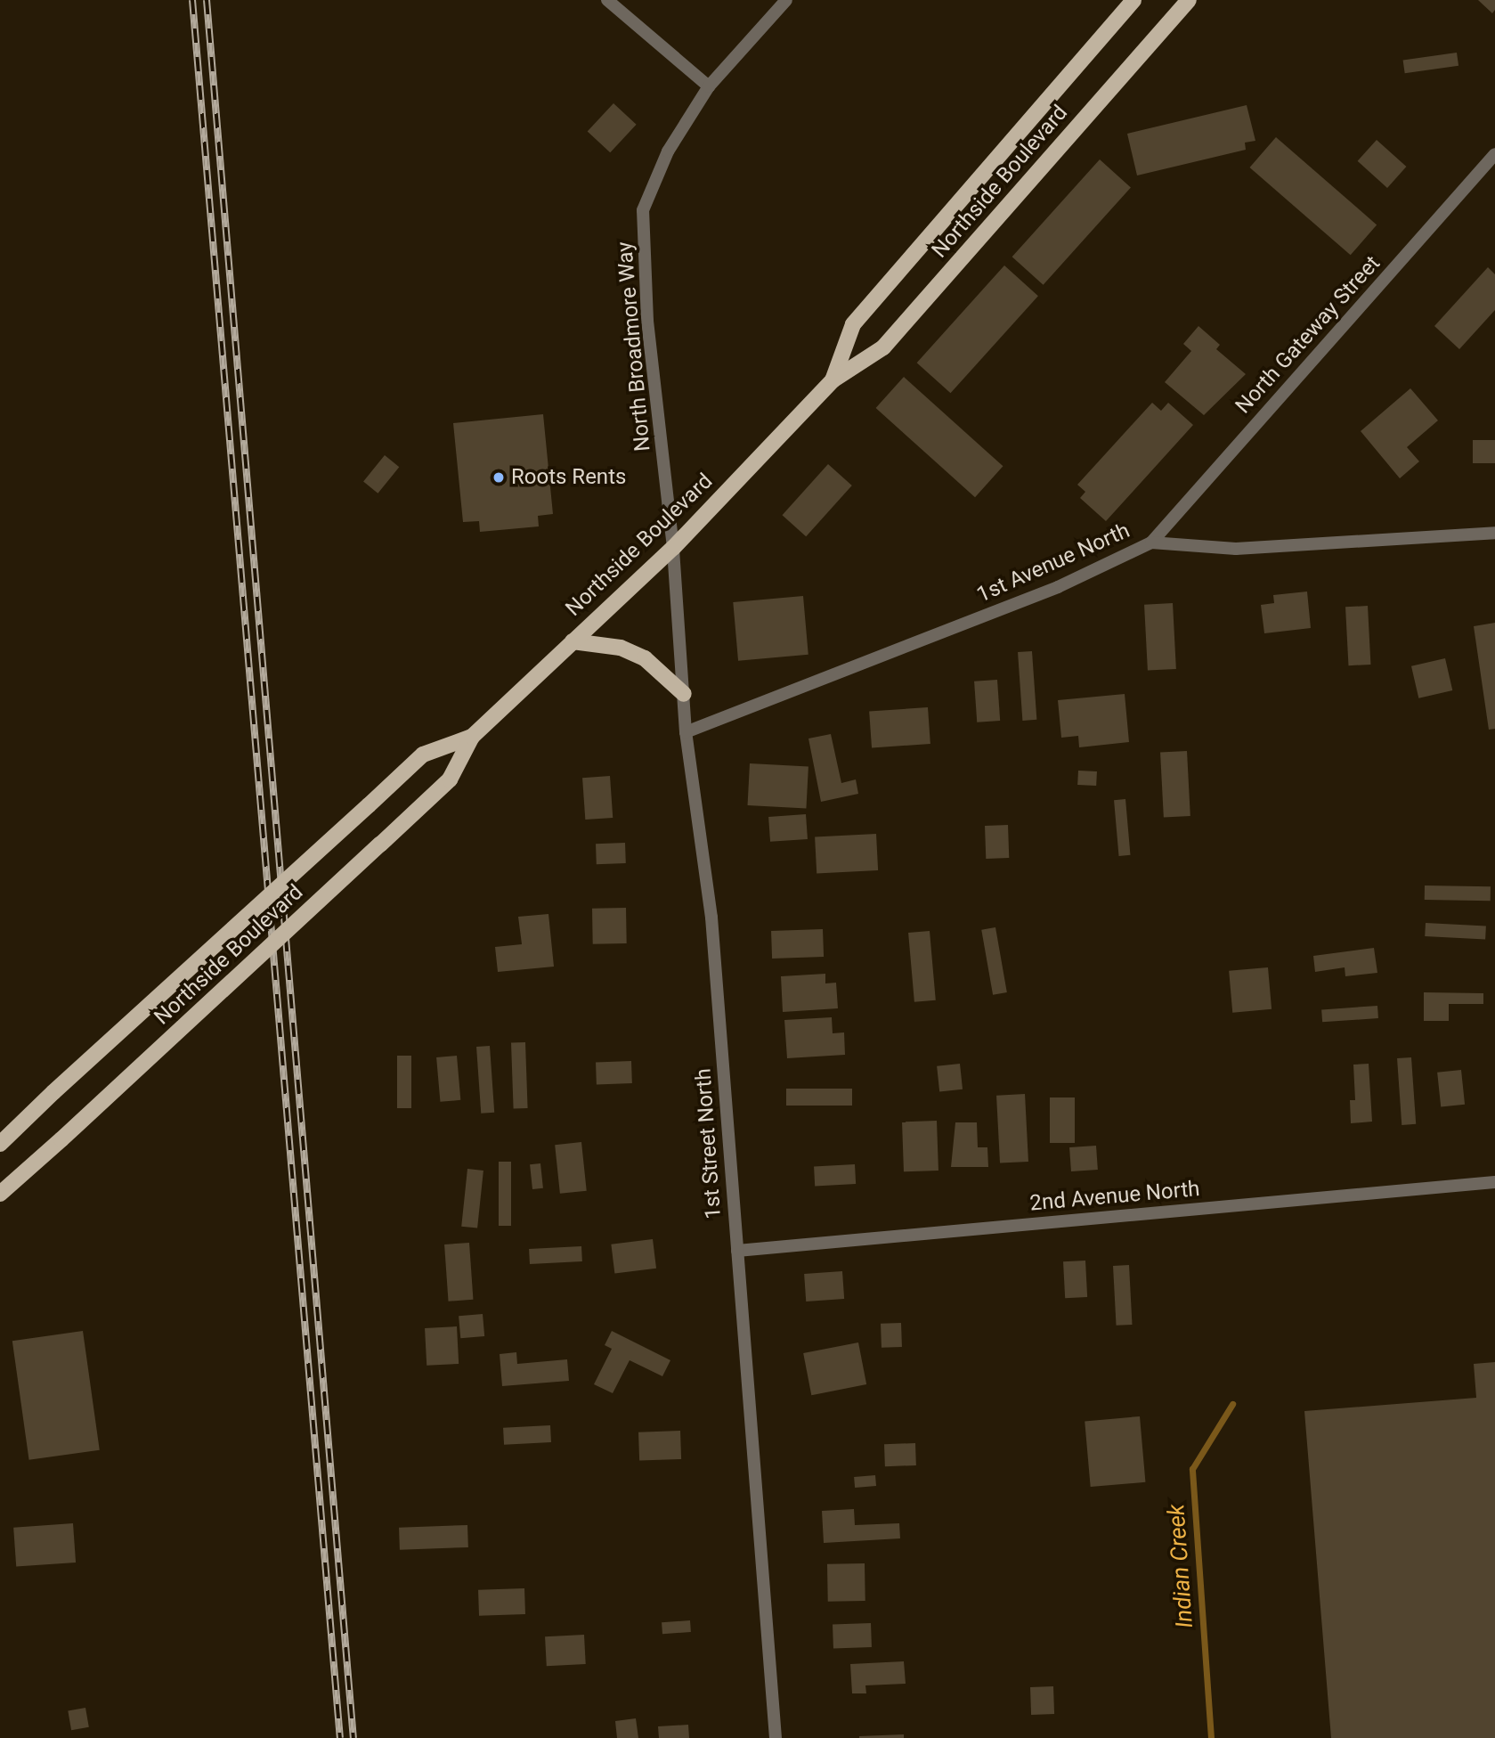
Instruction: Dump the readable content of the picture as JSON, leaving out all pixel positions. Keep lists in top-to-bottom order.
{
  "streets": {
    "main road": ["Northside Boulevard"],
    "street": [
      "North Gateway Street",
      "North Broadmore Way",
      "1st Avenue North",
      "1st Street North",
      "2nd Avenue North"
    ]
  },
  "crossings": [
    ["Northside Boulevard", "North Broadmore Way"],
    ["Northside Boulevard", "1st Street North"],
    ["North Gateway Street", "1st Avenue North"],
    ["North Broadmore Way", "1st Street North"],
    ["1st Avenue North", "1st Street North"],
    ["1st Street North", "2nd Avenue North"]
  ],
  "water": ["Indian Creek"],
  "places": ["Roots Rents"]
}
